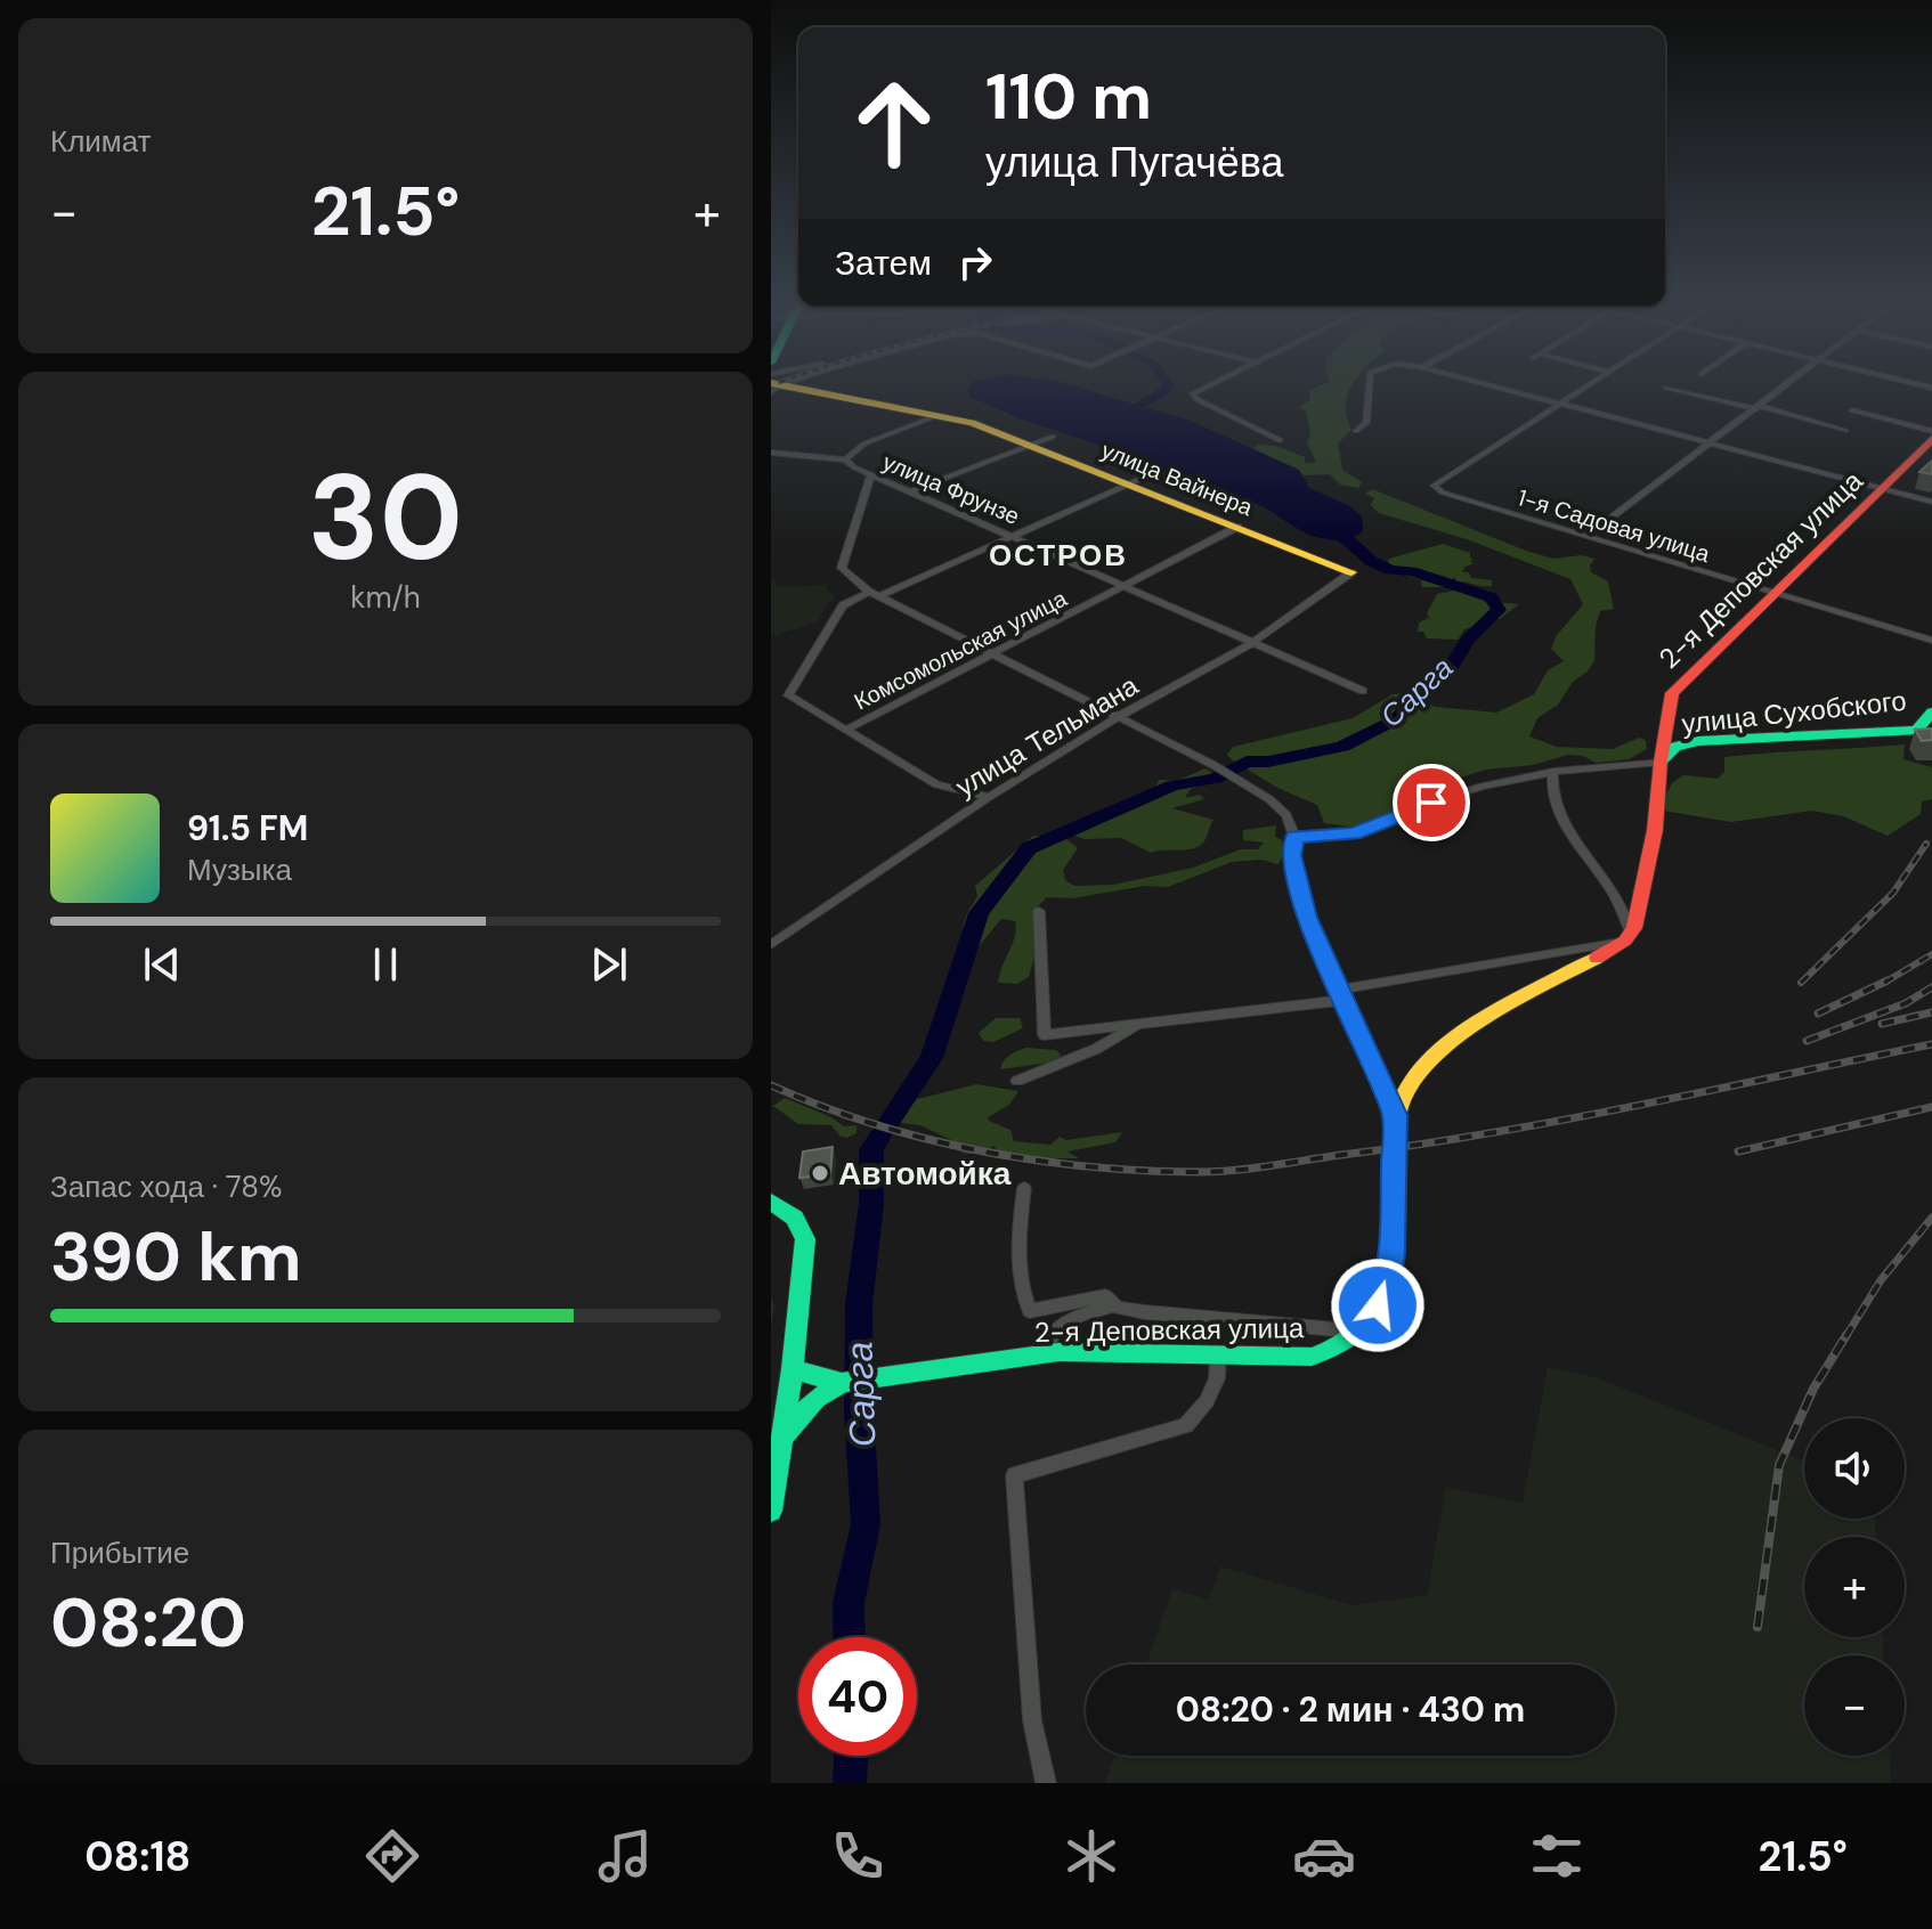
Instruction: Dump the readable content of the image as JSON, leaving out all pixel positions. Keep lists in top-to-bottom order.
{
  "streets": {
    "street": [
      "улица Вайнера",
      "улица Фрунзе",
      "1-я Садовая улица",
      "2-я Деповская улица",
      "Комсомольская улица",
      "улица Сухобского",
      "улица Тельмана"
    ]
  },
  "crossings": [
    ["улица Вайнера", "Комсомольская улица"],
    ["улица Вайнера", "улица Тельмана"],
    ["улица Фрунзе", "Комсомольская улица"],
    ["улица Фрунзе", "улица Тельмана"],
    ["1-я Садовая улица", "2-я Деповская улица"],
    ["2-я Деповская улица", "улица Сухобского"]
  ],
  "districts": ["ОСТРОВ"],
  "water": ["Сарга"],
  "places": ["Автомойка"],
  "page": {
    "tile": [
      "Климат",
      ["30", "km/h"],
      ["Запас хода · 78%", "390 km"],
      ["Прибытие", "08:20"]
    ],
    "turn": ["110 m", "улица Пугачёва"],
    "heat": ["−", "21.5°", "+"],
    "then": "Затем",
    "song": ["91.5 FM", "Музыка"],
    "map_buttons": ["+", "−"],
    "limit": "40",
    "trip": "08:20 · 2 мин · 430 m",
    "tabs": ["08:18", "21.5°"]
  }
}
